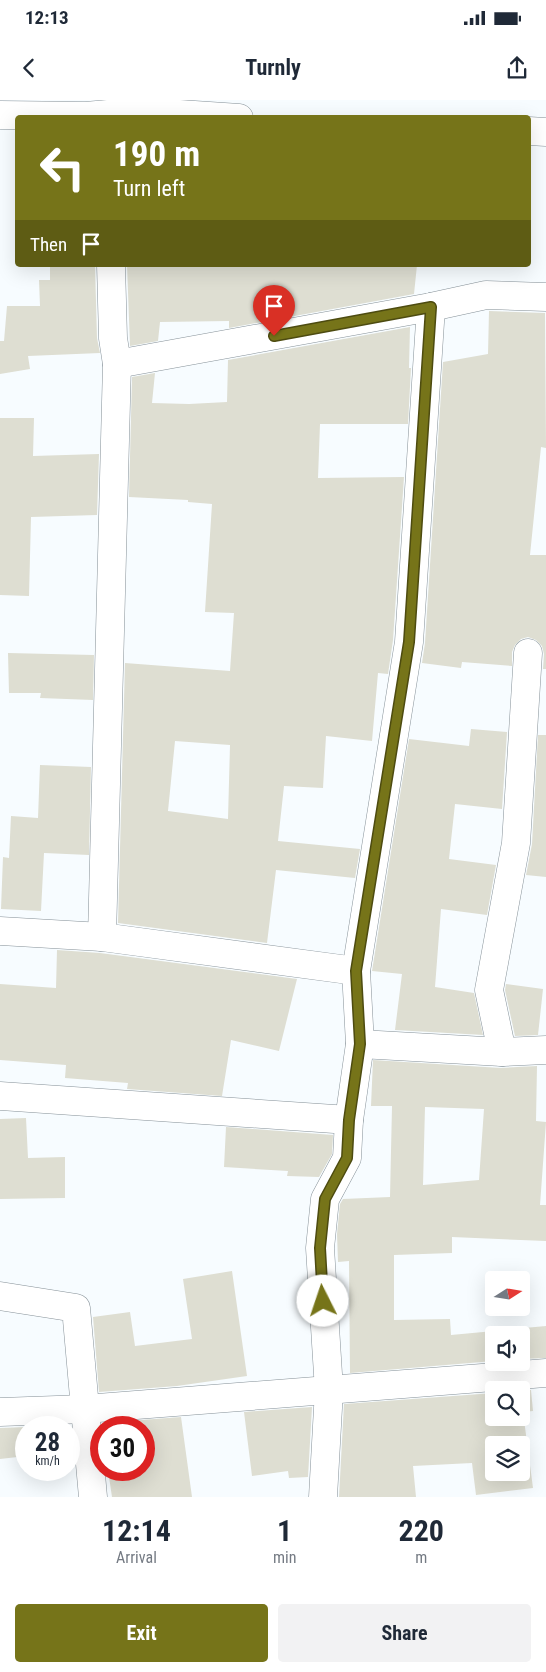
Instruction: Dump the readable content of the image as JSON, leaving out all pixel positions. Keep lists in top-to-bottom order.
{
  "north": "right",
  "page": {
    "status": "12:13",
    "header": "Turnly",
    "turn": ["190 m", "Turn left"],
    "then": "Then",
    "speed": "28 km/h",
    "limit": "30",
    "eta": [
      "12:14",
      "Arrival",
      "1",
      "min",
      "220",
      "m"
    ],
    "buttons": ["Exit", "Share"]
  }
}
